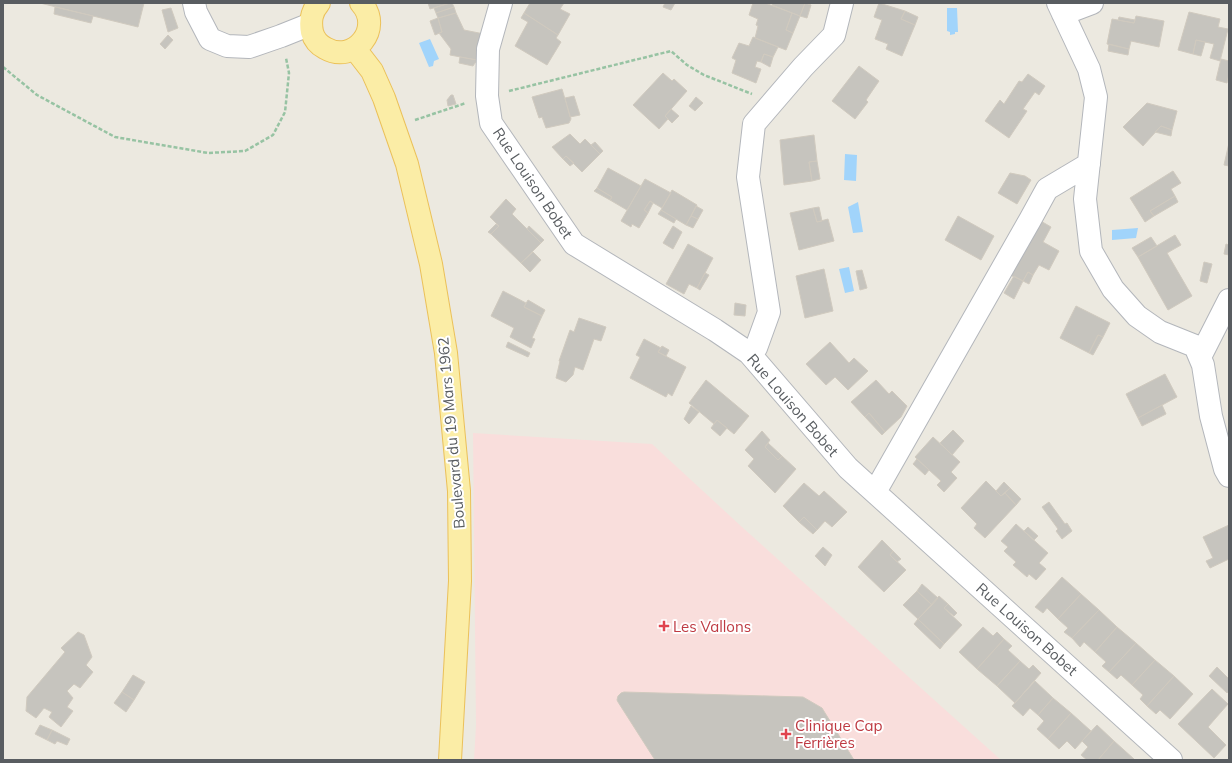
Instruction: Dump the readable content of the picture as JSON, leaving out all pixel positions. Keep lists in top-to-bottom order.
{
  "streets": {
    "main road": ["Boulevard du 19 Mars 1962"],
    "street": ["Rue Louison Bobet"]
  },
  "places": {
    "health": ["Les Vallons", "Clinique Cap Ferrières"]
  }
}
